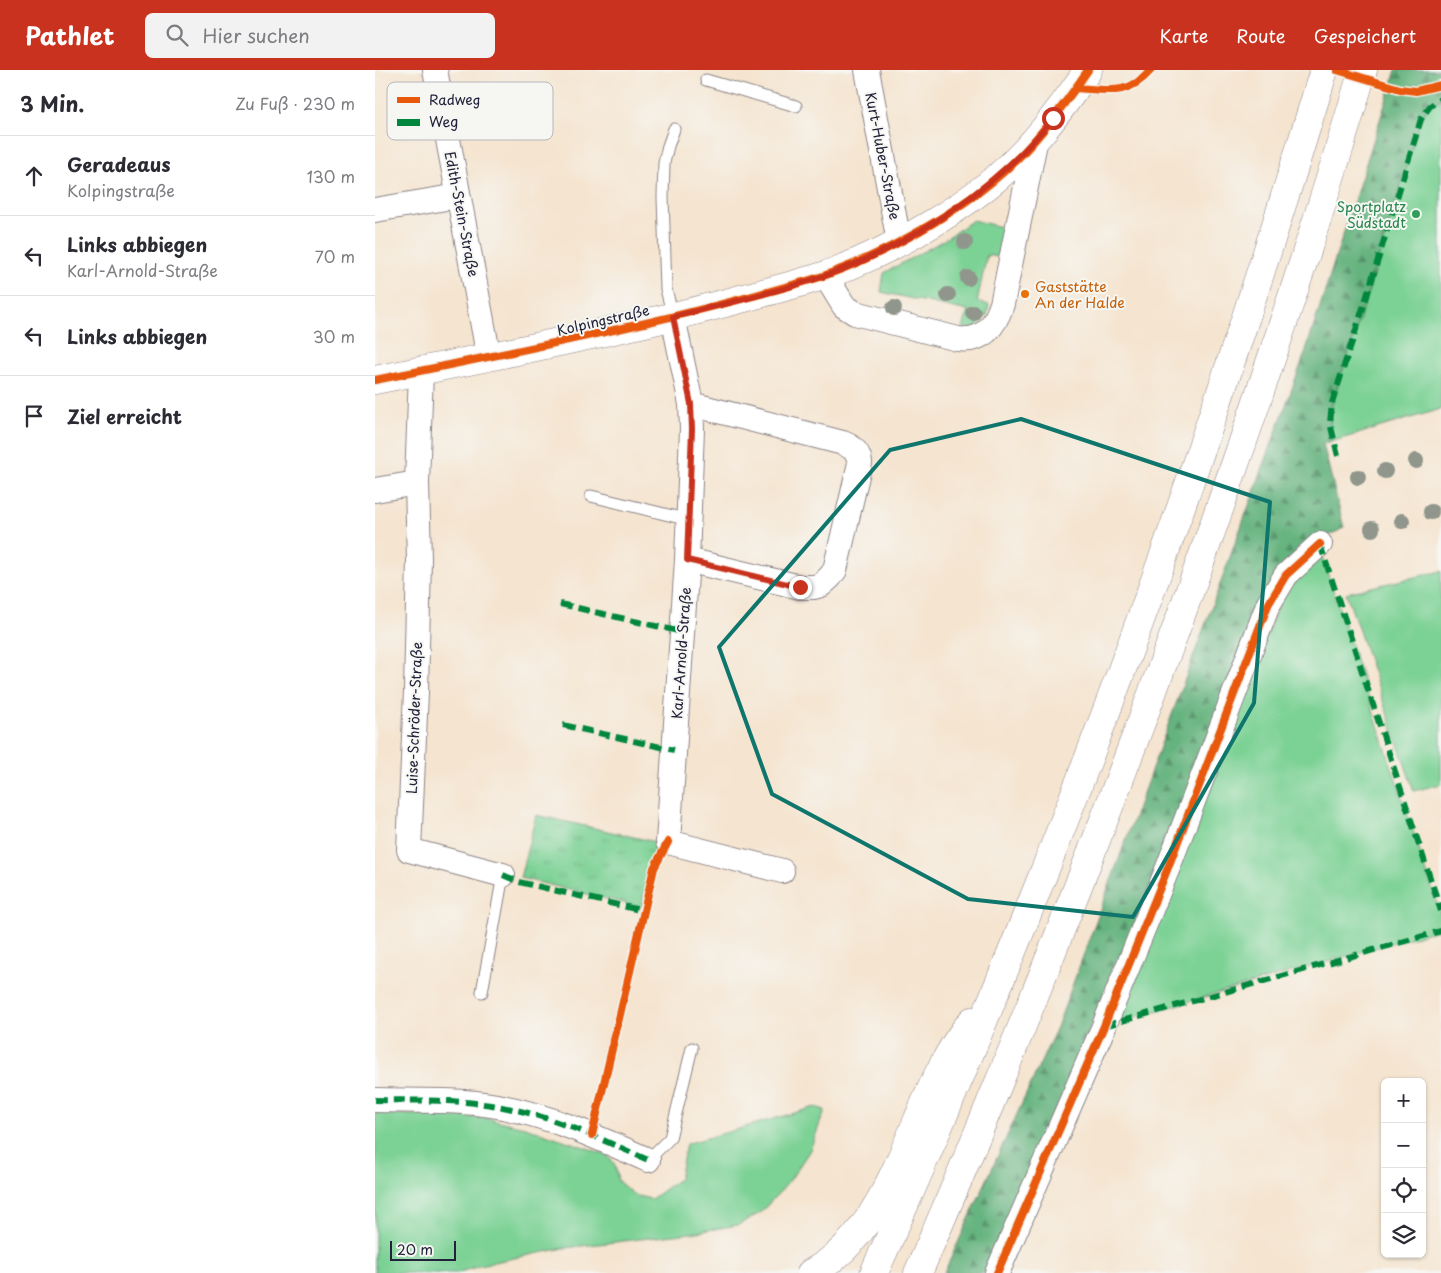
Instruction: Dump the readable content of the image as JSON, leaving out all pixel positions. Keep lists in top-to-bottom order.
{
  "streets": {
    "main road": ["Kolpingstraße"],
    "street": [
      "Kurt-Huber-Straße",
      "Edith-Stein-Straße",
      "Karl-Arnold-Straße",
      "Luise-Schröder-Straße"
    ]
  },
  "crossings": [
    ["Kurt-Huber-Straße", "Kolpingstraße"],
    ["Edith-Stein-Straße", "Kolpingstraße"],
    ["Kolpingstraße", "Karl-Arnold-Straße"],
    ["Kolpingstraße", "Luise-Schröder-Straße"]
  ],
  "places": ["Sportplatz Südstadt", "Gaststätte An der Halde"],
  "legend": ["Radweg", "Weg"],
  "scale_bar": "20 m",
  "page": {
    "header": "Pathlet",
    "search": "Hier suchen",
    "nav": ["Karte", "Route", "Gespeichert"],
    "heading": ["3 Min.", "Zu Fuß · 230 m"],
    "list": [
      ["Geradeaus", "Kolpingstraße", "130 m"],
      ["Links abbiegen", "Karl-Arnold-Straße", "70 m"],
      ["Links abbiegen", "30 m"],
      "Ziel erreicht"
    ],
    "map_buttons": ["+", "−"],
    "scale": "20 m"
  }
}
